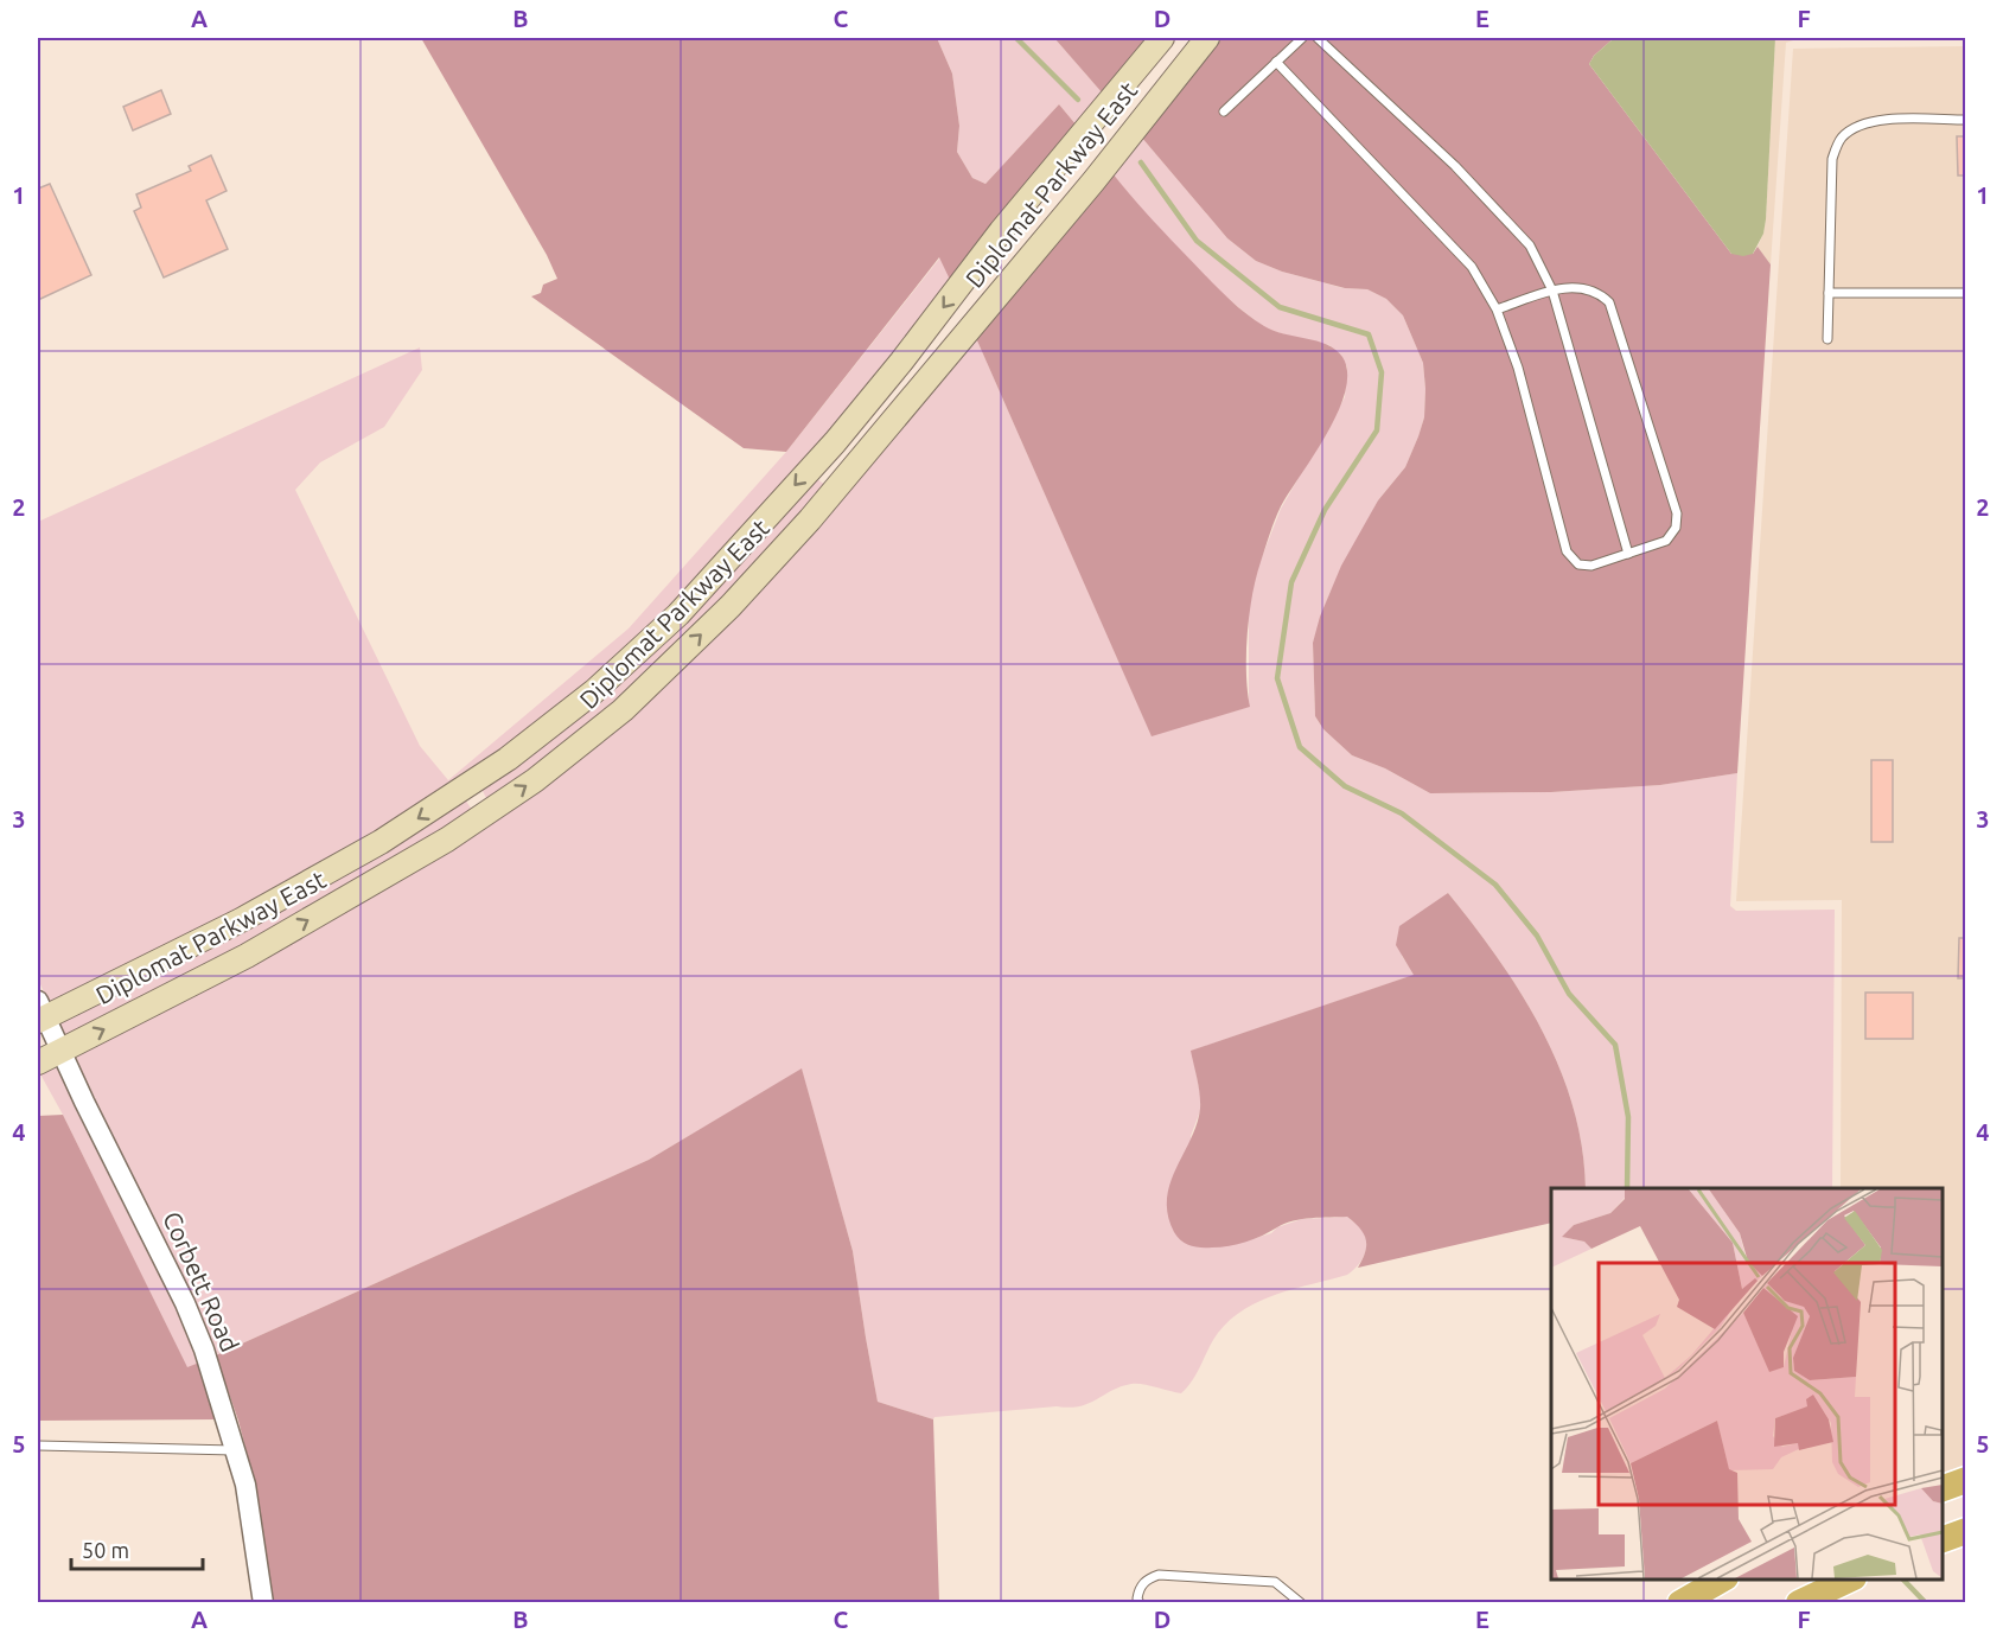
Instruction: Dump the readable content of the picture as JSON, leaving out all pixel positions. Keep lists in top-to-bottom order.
{
  "streets": {
    "main road": ["Diplomat Parkway East"],
    "street": ["Corbett Road"]
  },
  "crossings": [
    ["Diplomat Parkway East", "Corbett Road"]
  ],
  "scale_bar": "50 m",
  "grid": {
    "columns": [
      "A",
      "B",
      "C",
      "D",
      "E",
      "F"
    ],
    "rows": [
      "1",
      "2",
      "3",
      "4",
      "5"
    ]
  }
}
